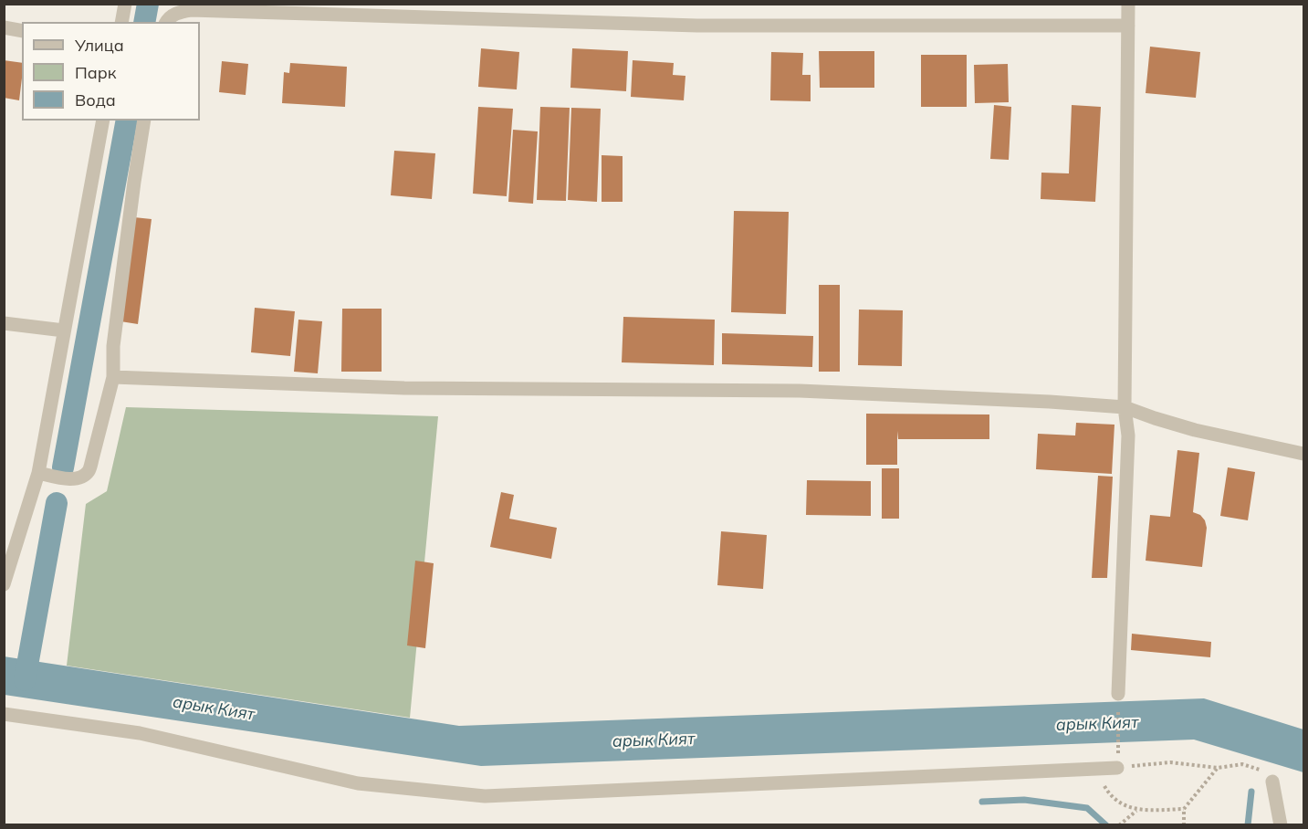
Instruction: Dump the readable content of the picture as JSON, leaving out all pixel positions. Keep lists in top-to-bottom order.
{
  "water": ["арык Кият"],
  "legend": ["Улица", "Парк", "Вода"]
}
